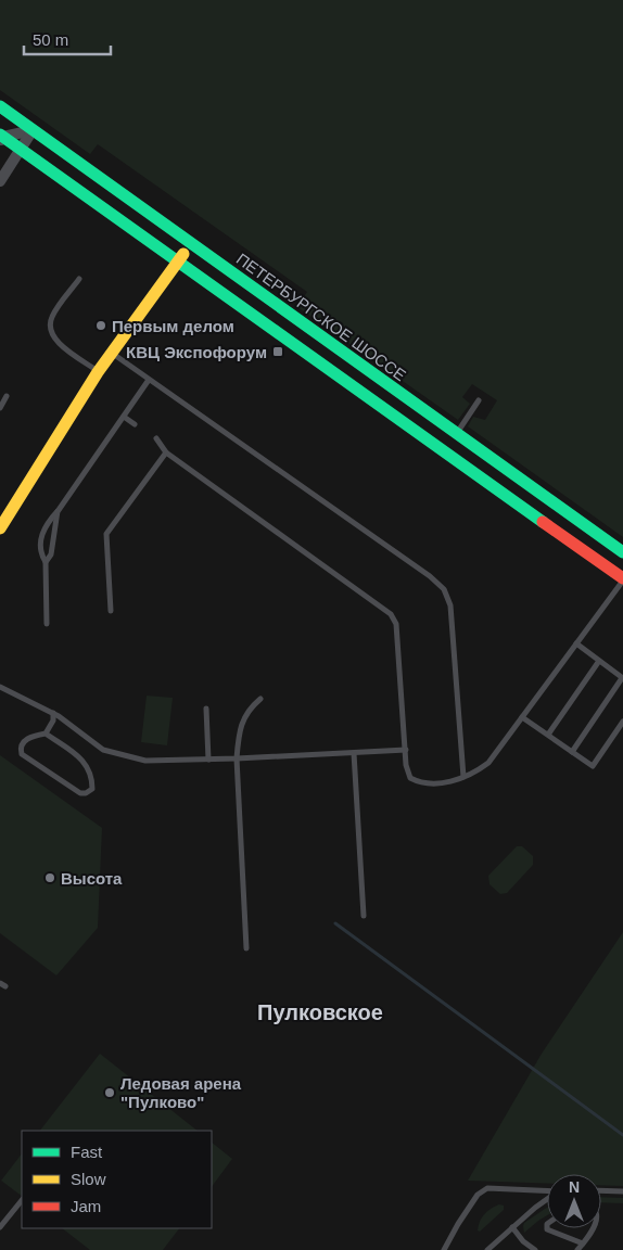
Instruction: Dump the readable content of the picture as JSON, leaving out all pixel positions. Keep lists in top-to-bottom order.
{
  "streets": {
    "main road": ["ПЕТЕРБУРГСКОЕ ШОССЕ"]
  },
  "districts": ["Пулковское"],
  "places": {
    "other": ["Первым делом", "Высота", "Ледовая арена \"Пулково\""],
    "transit": ["КВЦ Экспофорум"]
  },
  "legend": ["Fast", "Slow", "Jam"],
  "scale_bar": "50 m",
  "north": "top"
}
